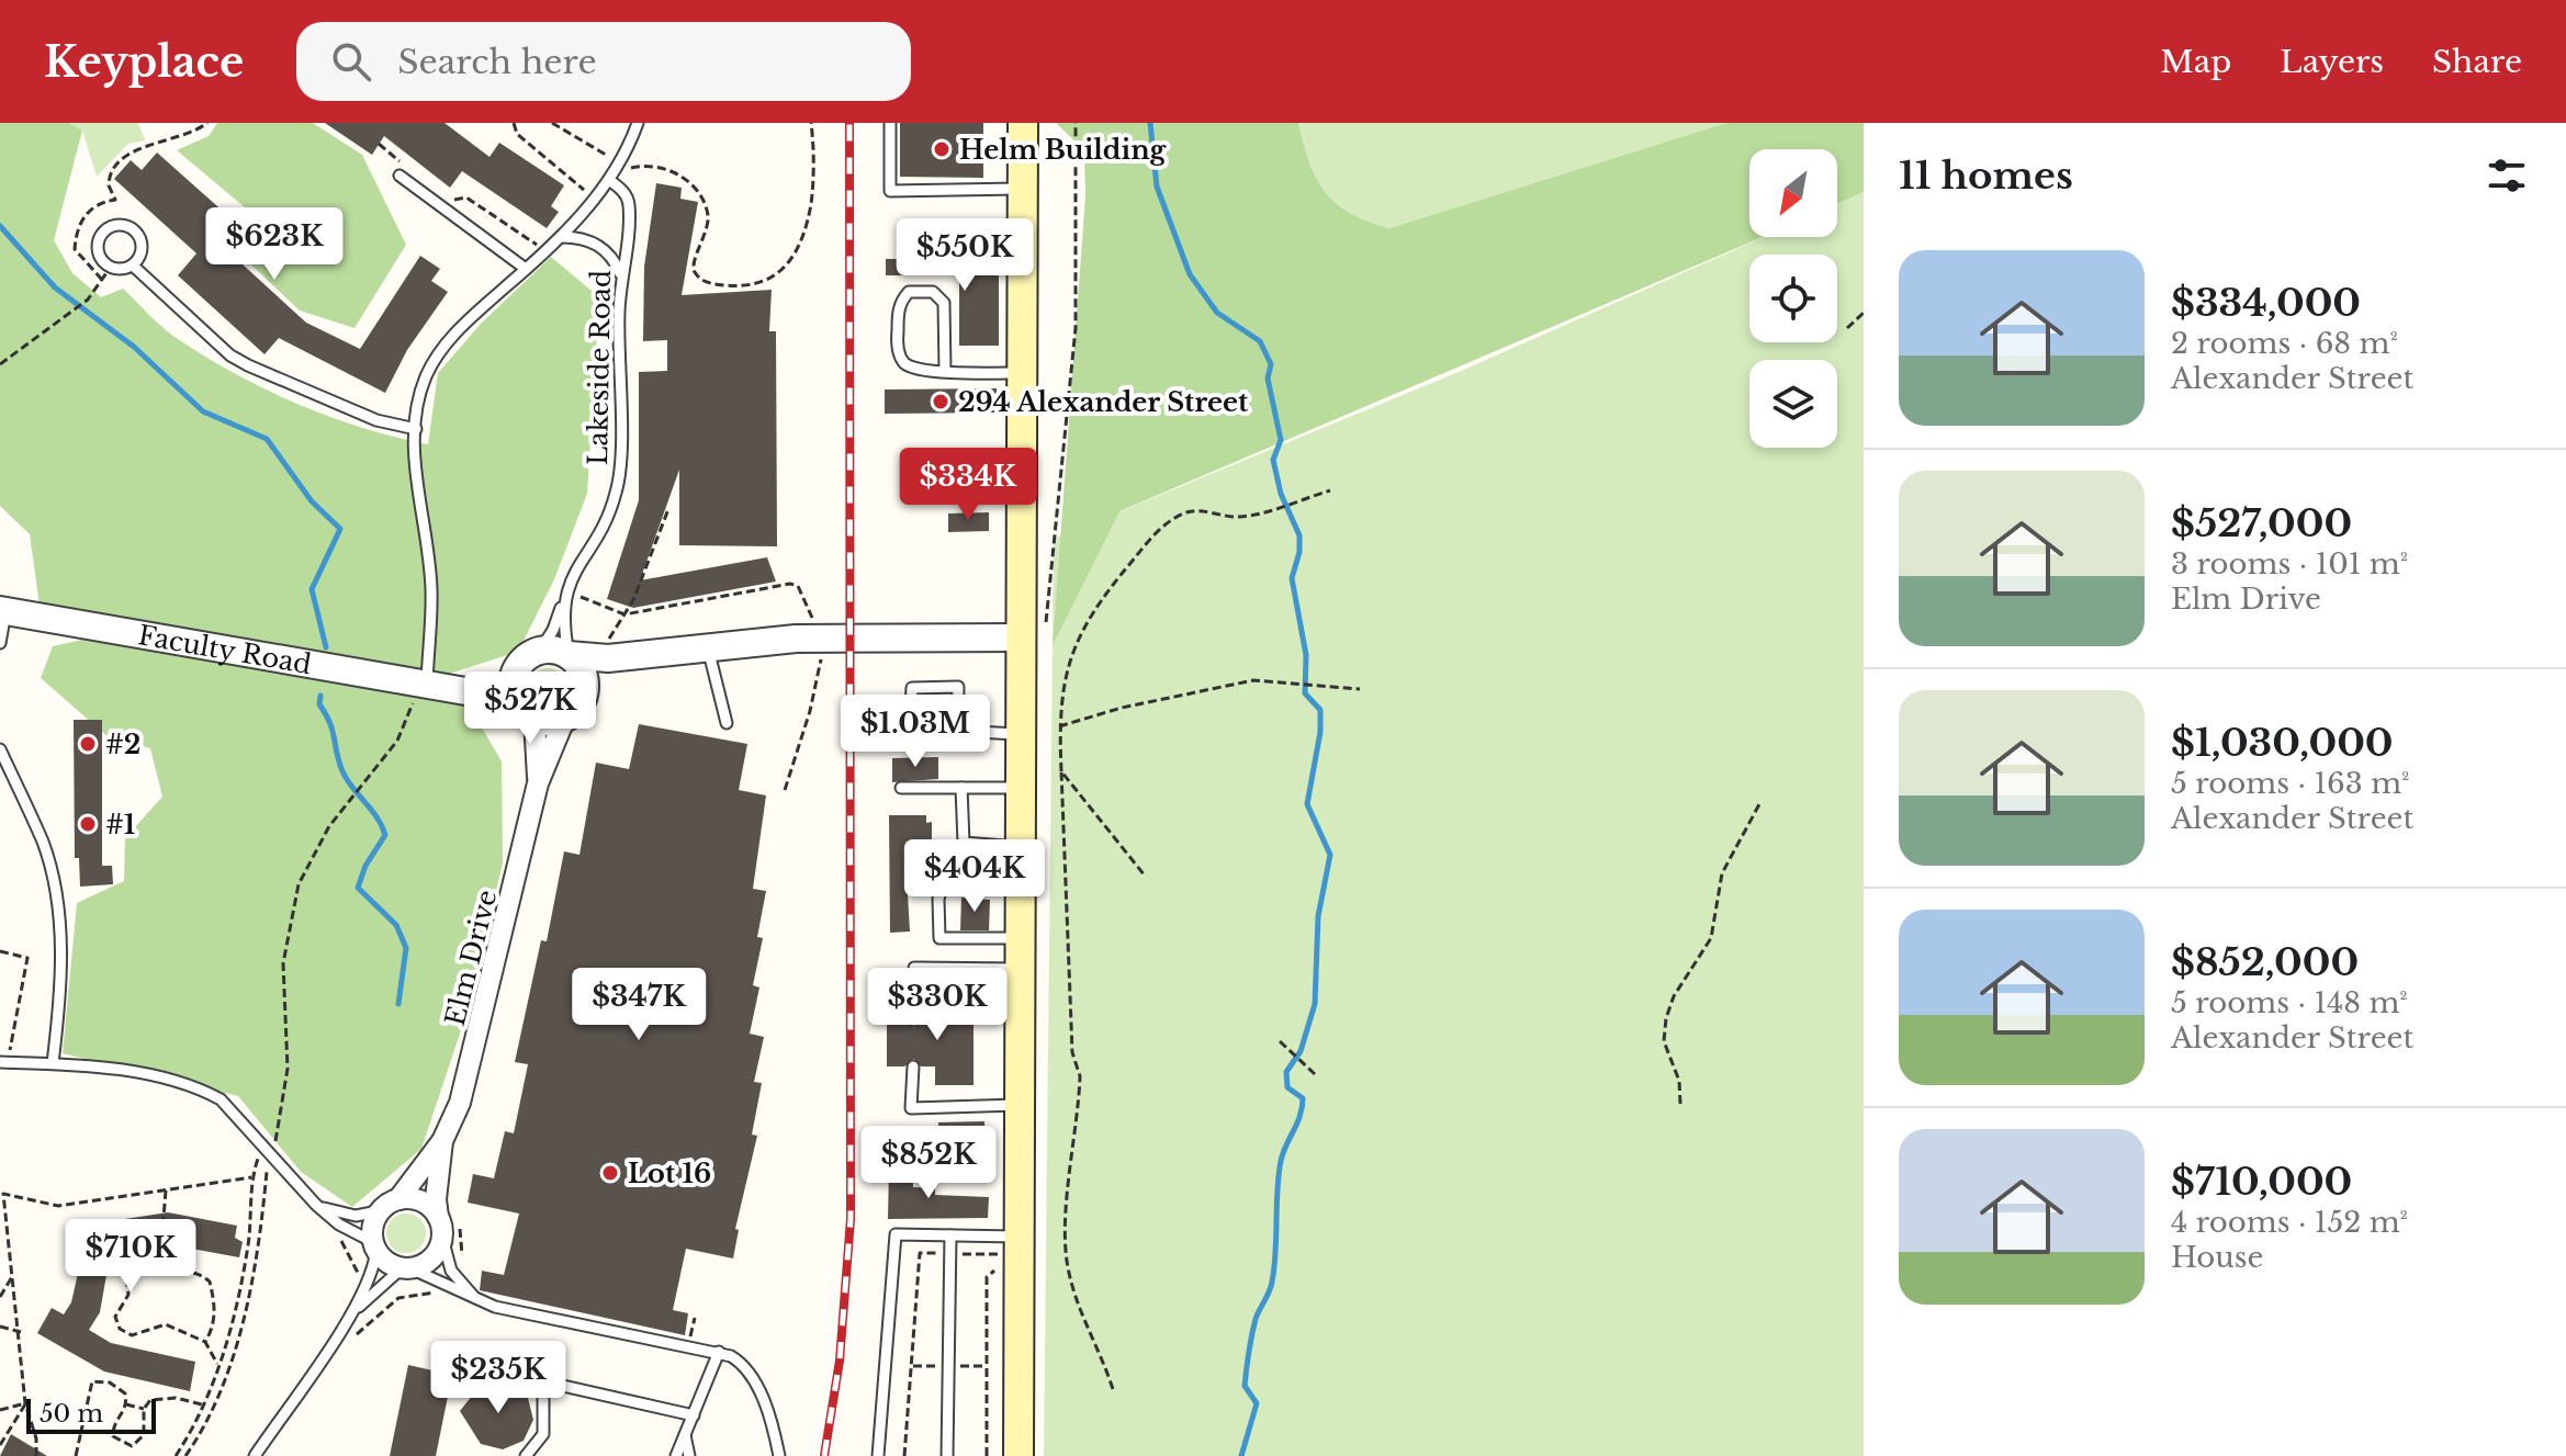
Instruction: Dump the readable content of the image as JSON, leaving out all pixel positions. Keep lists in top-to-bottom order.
{
  "streets": {
    "street": ["Faculty Road", "Elm Drive"],
    "lane": ["Lakeside Road"]
  },
  "crossings": [
    ["Lakeside Road", "Faculty Road"],
    ["Lakeside Road", "Elm Drive"],
    ["Faculty Road", "Elm Drive"]
  ],
  "places": [
    "Helm Building",
    "294 Alexander Street",
    "#2",
    "#1",
    "Lot 16"
  ],
  "scale_bar": "50 m",
  "north": "bottom left",
  "page": {
    "header": "Keyplace",
    "search": "Search here",
    "nav": ["Map", "Layers", "Share"],
    "heading": "11 homes",
    "price": [
      "$623K",
      "$550K",
      "$334K",
      "$527K",
      "$1.03M",
      "$404K",
      "$347K",
      "$330K",
      "$852K",
      "$710K",
      "$235K"
    ],
    "list": [
      {
        "name": "$334,000",
        "note": "2 rooms · 68 m² · Alexander Street"
      },
      {
        "name": "$527,000",
        "note": "3 rooms · 101 m² · Elm Drive"
      },
      {
        "name": "$1,030,000",
        "note": "5 rooms · 163 m² · Alexander Street"
      },
      {
        "name": "$852,000",
        "note": "5 rooms · 148 m² · Alexander Street"
      },
      {
        "name": "$710,000",
        "note": "4 rooms · 152 m² · House"
      }
    ],
    "scale": "50 m"
  }
}
